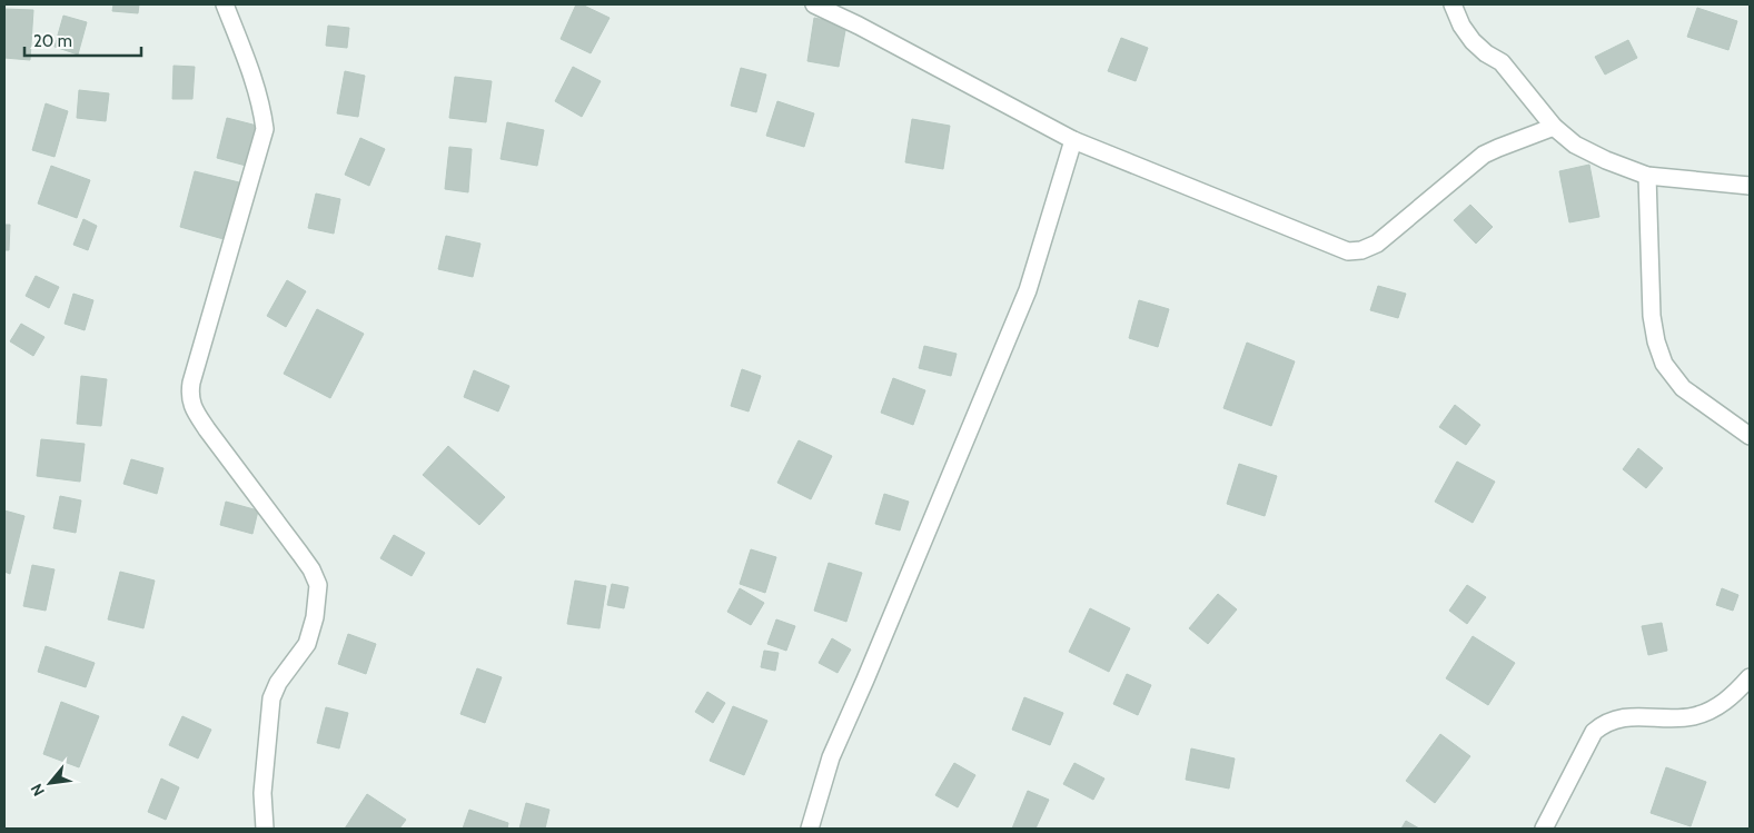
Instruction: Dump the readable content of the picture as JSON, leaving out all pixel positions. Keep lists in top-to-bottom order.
{
  "scale_bar": "20 m",
  "north": "bottom left"
}
